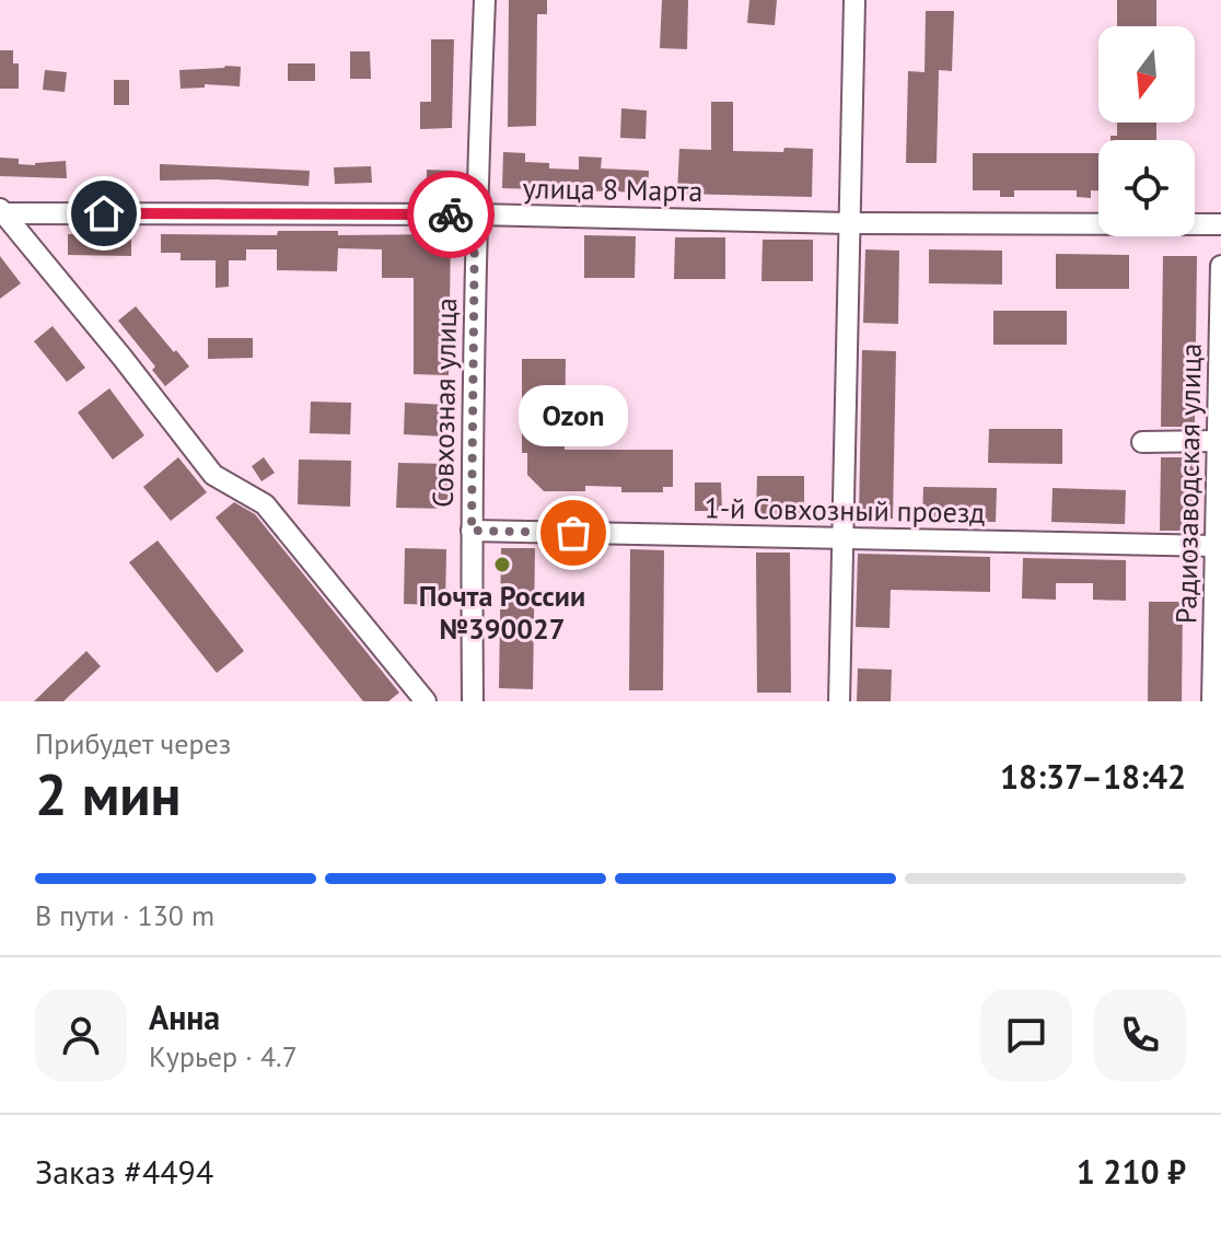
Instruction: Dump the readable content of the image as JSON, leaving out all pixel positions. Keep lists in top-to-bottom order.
{
  "streets": {
    "street": [
      "улица 8 Марта",
      "Совхозная улица",
      "Радиозаводская улица",
      "1-й Совхозный проезд"
    ]
  },
  "crossings": [
    ["улица 8 Марта", "Совхозная улица"],
    ["Совхозная улица", "1-й Совхозный проезд"],
    ["Радиозаводская улица", "1-й Совхозный проезд"]
  ],
  "places": ["Ozon", "Почта России №390027"],
  "north": "bottom",
  "page": {
    "bubble": "Ozon",
    "heading": ["2 мин", "Прибудет через", "18:37–18:42"],
    "panel": [
      "Анна",
      "Курьер · 4.7",
      "Заказ #4494",
      "1 210 ₽"
    ],
    "bar": "В пути · 130 m"
  }
}
